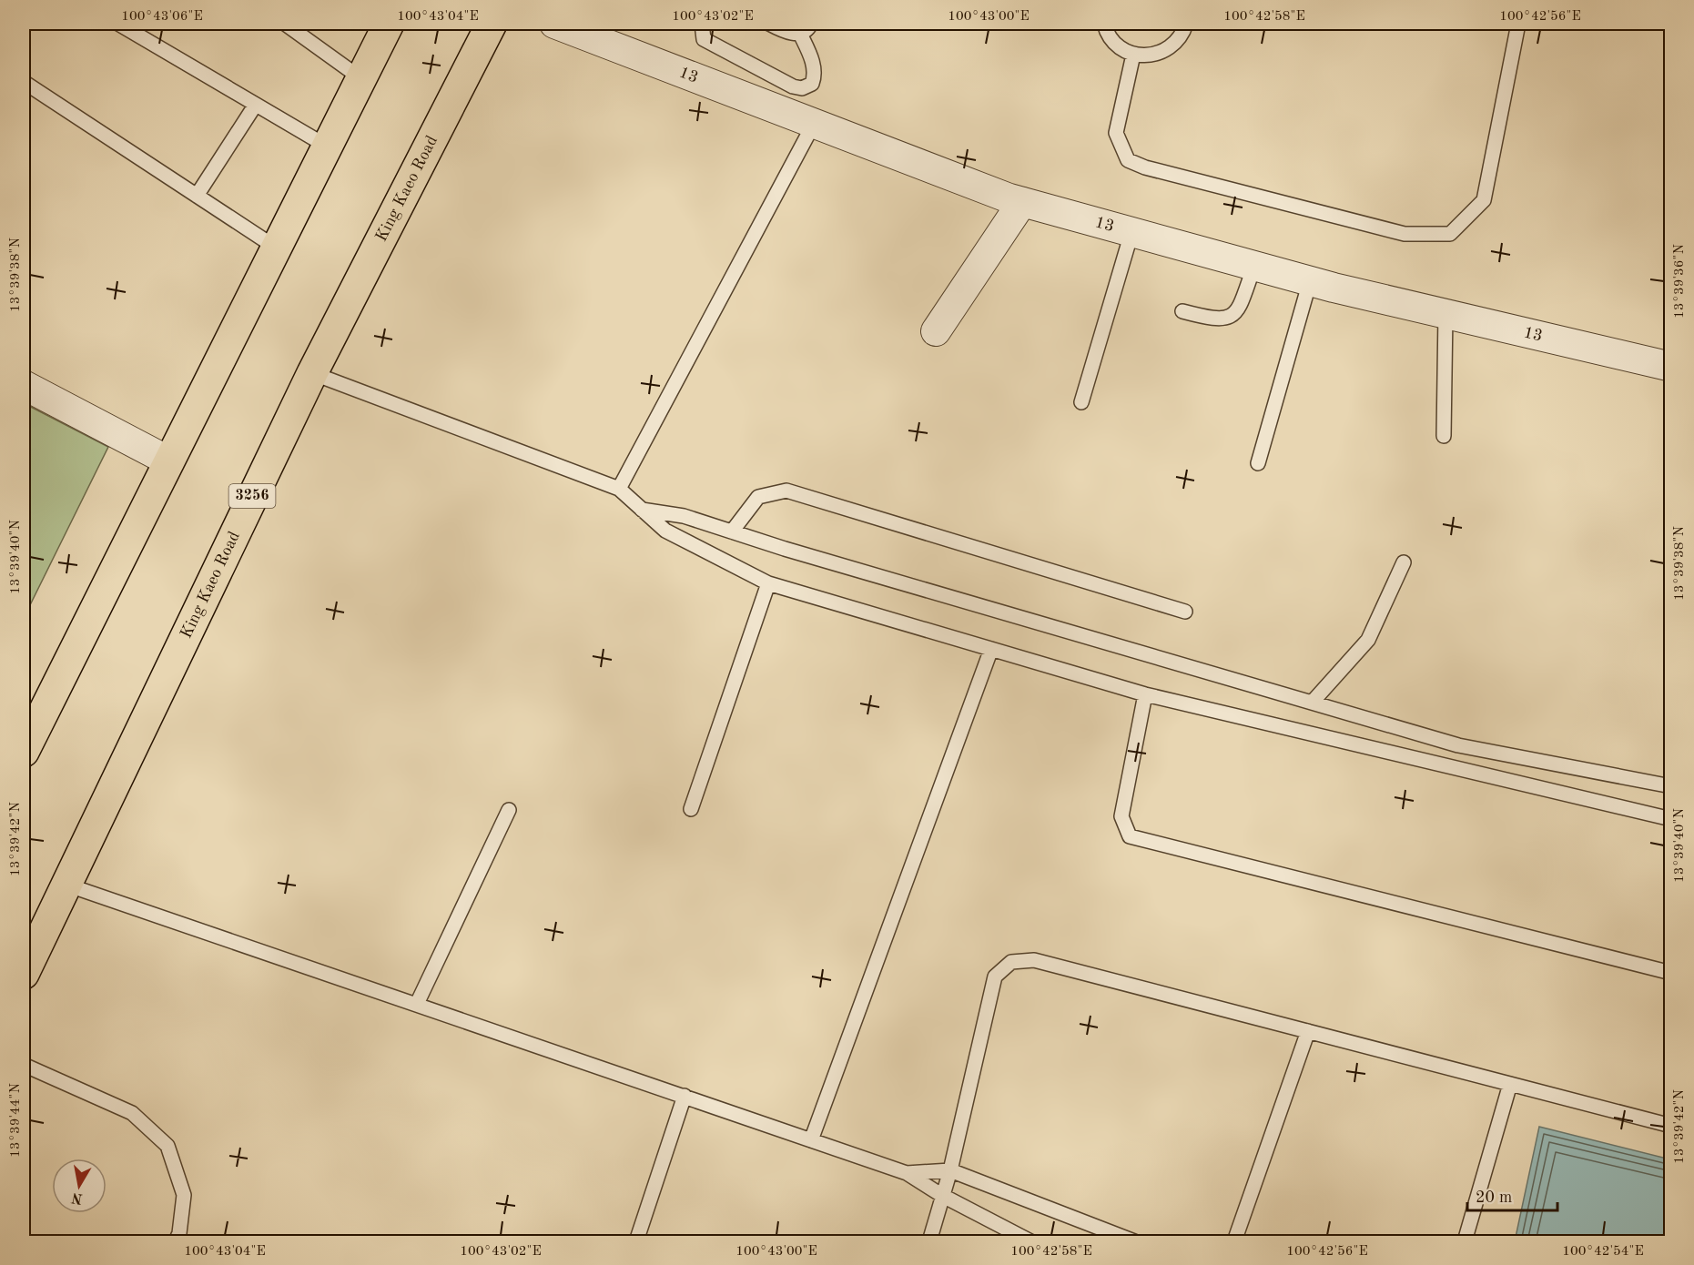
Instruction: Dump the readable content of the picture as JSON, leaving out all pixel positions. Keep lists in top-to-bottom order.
{
  "streets": {
    "main road": ["King Kaeo Road", "3256"],
    "street": ["13"]
  },
  "scale_bar": "20 m",
  "north": "bottom",
  "coordinates": [
    "100°43'06\"E",
    "100°43'04\"E",
    "100°43'02\"E",
    "100°43'00\"E",
    "100°42'58\"E",
    "100°42'56\"E",
    "13°39'38\"N",
    "13°39'36\"N",
    "13°39'40\"N",
    "13°39'42\"N",
    "13°39'44\"N",
    "100°42'54\"E"
  ]
}
